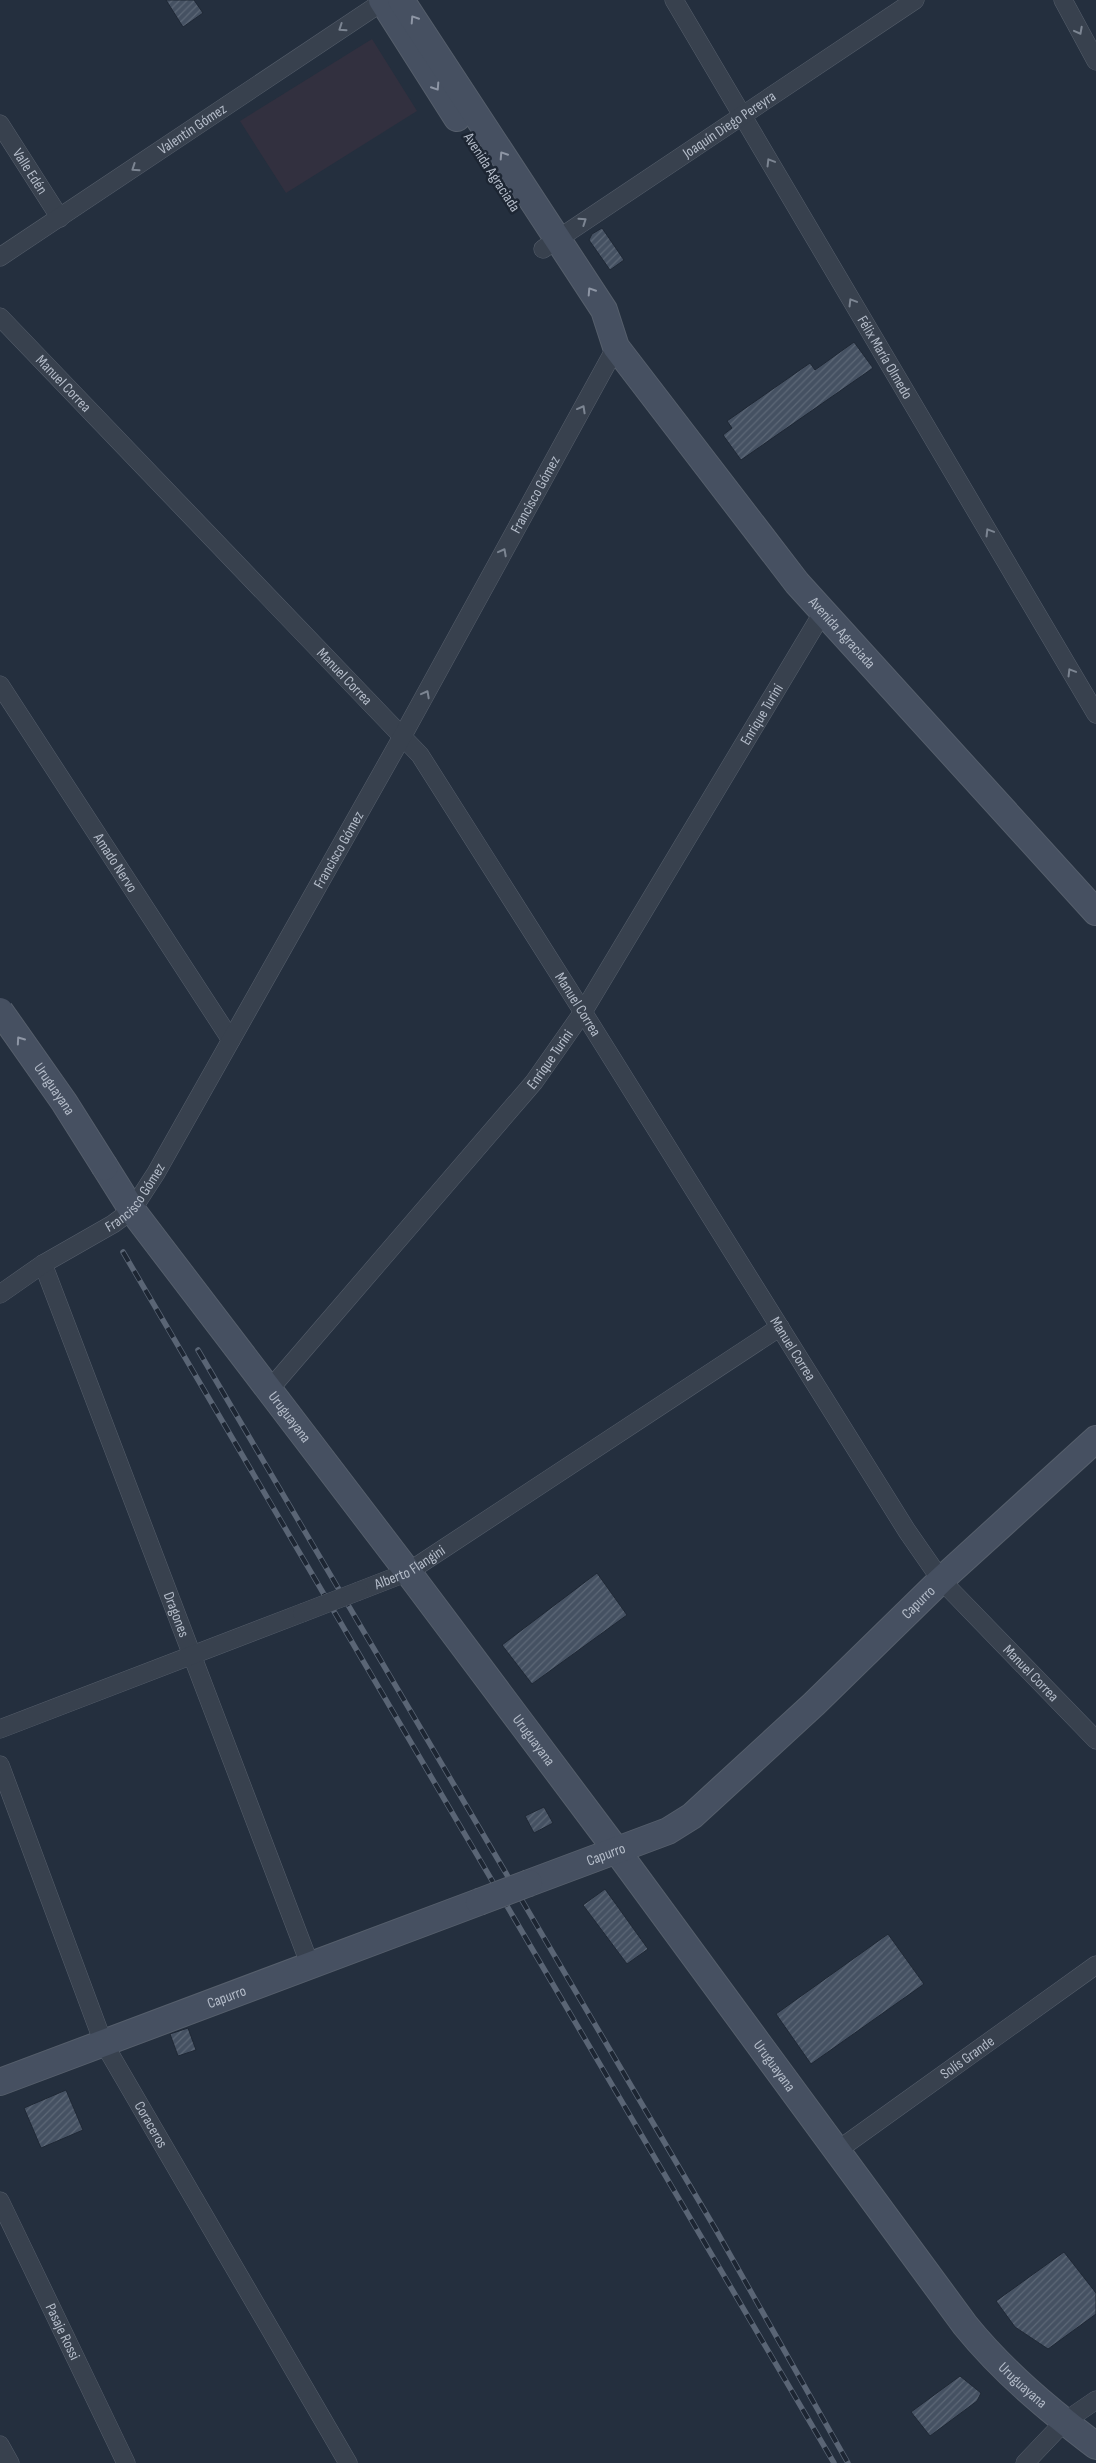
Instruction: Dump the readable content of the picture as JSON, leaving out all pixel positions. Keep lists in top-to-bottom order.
{
  "streets": {
    "street": [
      "Joaquín Diego Pereyra",
      "Valentín Gómez",
      "Valle Edén",
      "Avenida Agraciada",
      "Félix María Olmedo",
      "Manuel Correa",
      "Francisco Gómez",
      "Enrique Turini",
      "Amado Nervo",
      "Uruguayana",
      "Alberto Flangini",
      "Capurro",
      "Dragones",
      "Solís Grande",
      "Coraceros",
      "Pasaje Rossi"
    ]
  },
  "crossings": [
    ["Joaquín Diego Pereyra", "Avenida Agraciada"],
    ["Joaquín Diego Pereyra", "Félix María Olmedo"],
    ["Valentín Gómez", "Valle Edén"],
    ["Valentín Gómez", "Avenida Agraciada"],
    ["Avenida Agraciada", "Francisco Gómez"],
    ["Avenida Agraciada", "Enrique Turini"],
    ["Manuel Correa", "Francisco Gómez"],
    ["Manuel Correa", "Enrique Turini"],
    ["Manuel Correa", "Alberto Flangini"],
    ["Manuel Correa", "Capurro"],
    ["Francisco Gómez", "Amado Nervo"],
    ["Francisco Gómez", "Uruguayana"],
    ["Francisco Gómez", "Dragones"],
    ["Enrique Turini", "Uruguayana"],
    ["Uruguayana", "Alberto Flangini"],
    ["Uruguayana", "Capurro"],
    ["Uruguayana", "Solís Grande"],
    ["Alberto Flangini", "Dragones"],
    ["Capurro", "Dragones"],
    ["Capurro", "Coraceros"]
  ],
  "one_way": [
    "Joaquín Diego Pereyra",
    "Valentín Gómez",
    "Félix María Olmedo",
    "Francisco Gómez"
  ]
}
